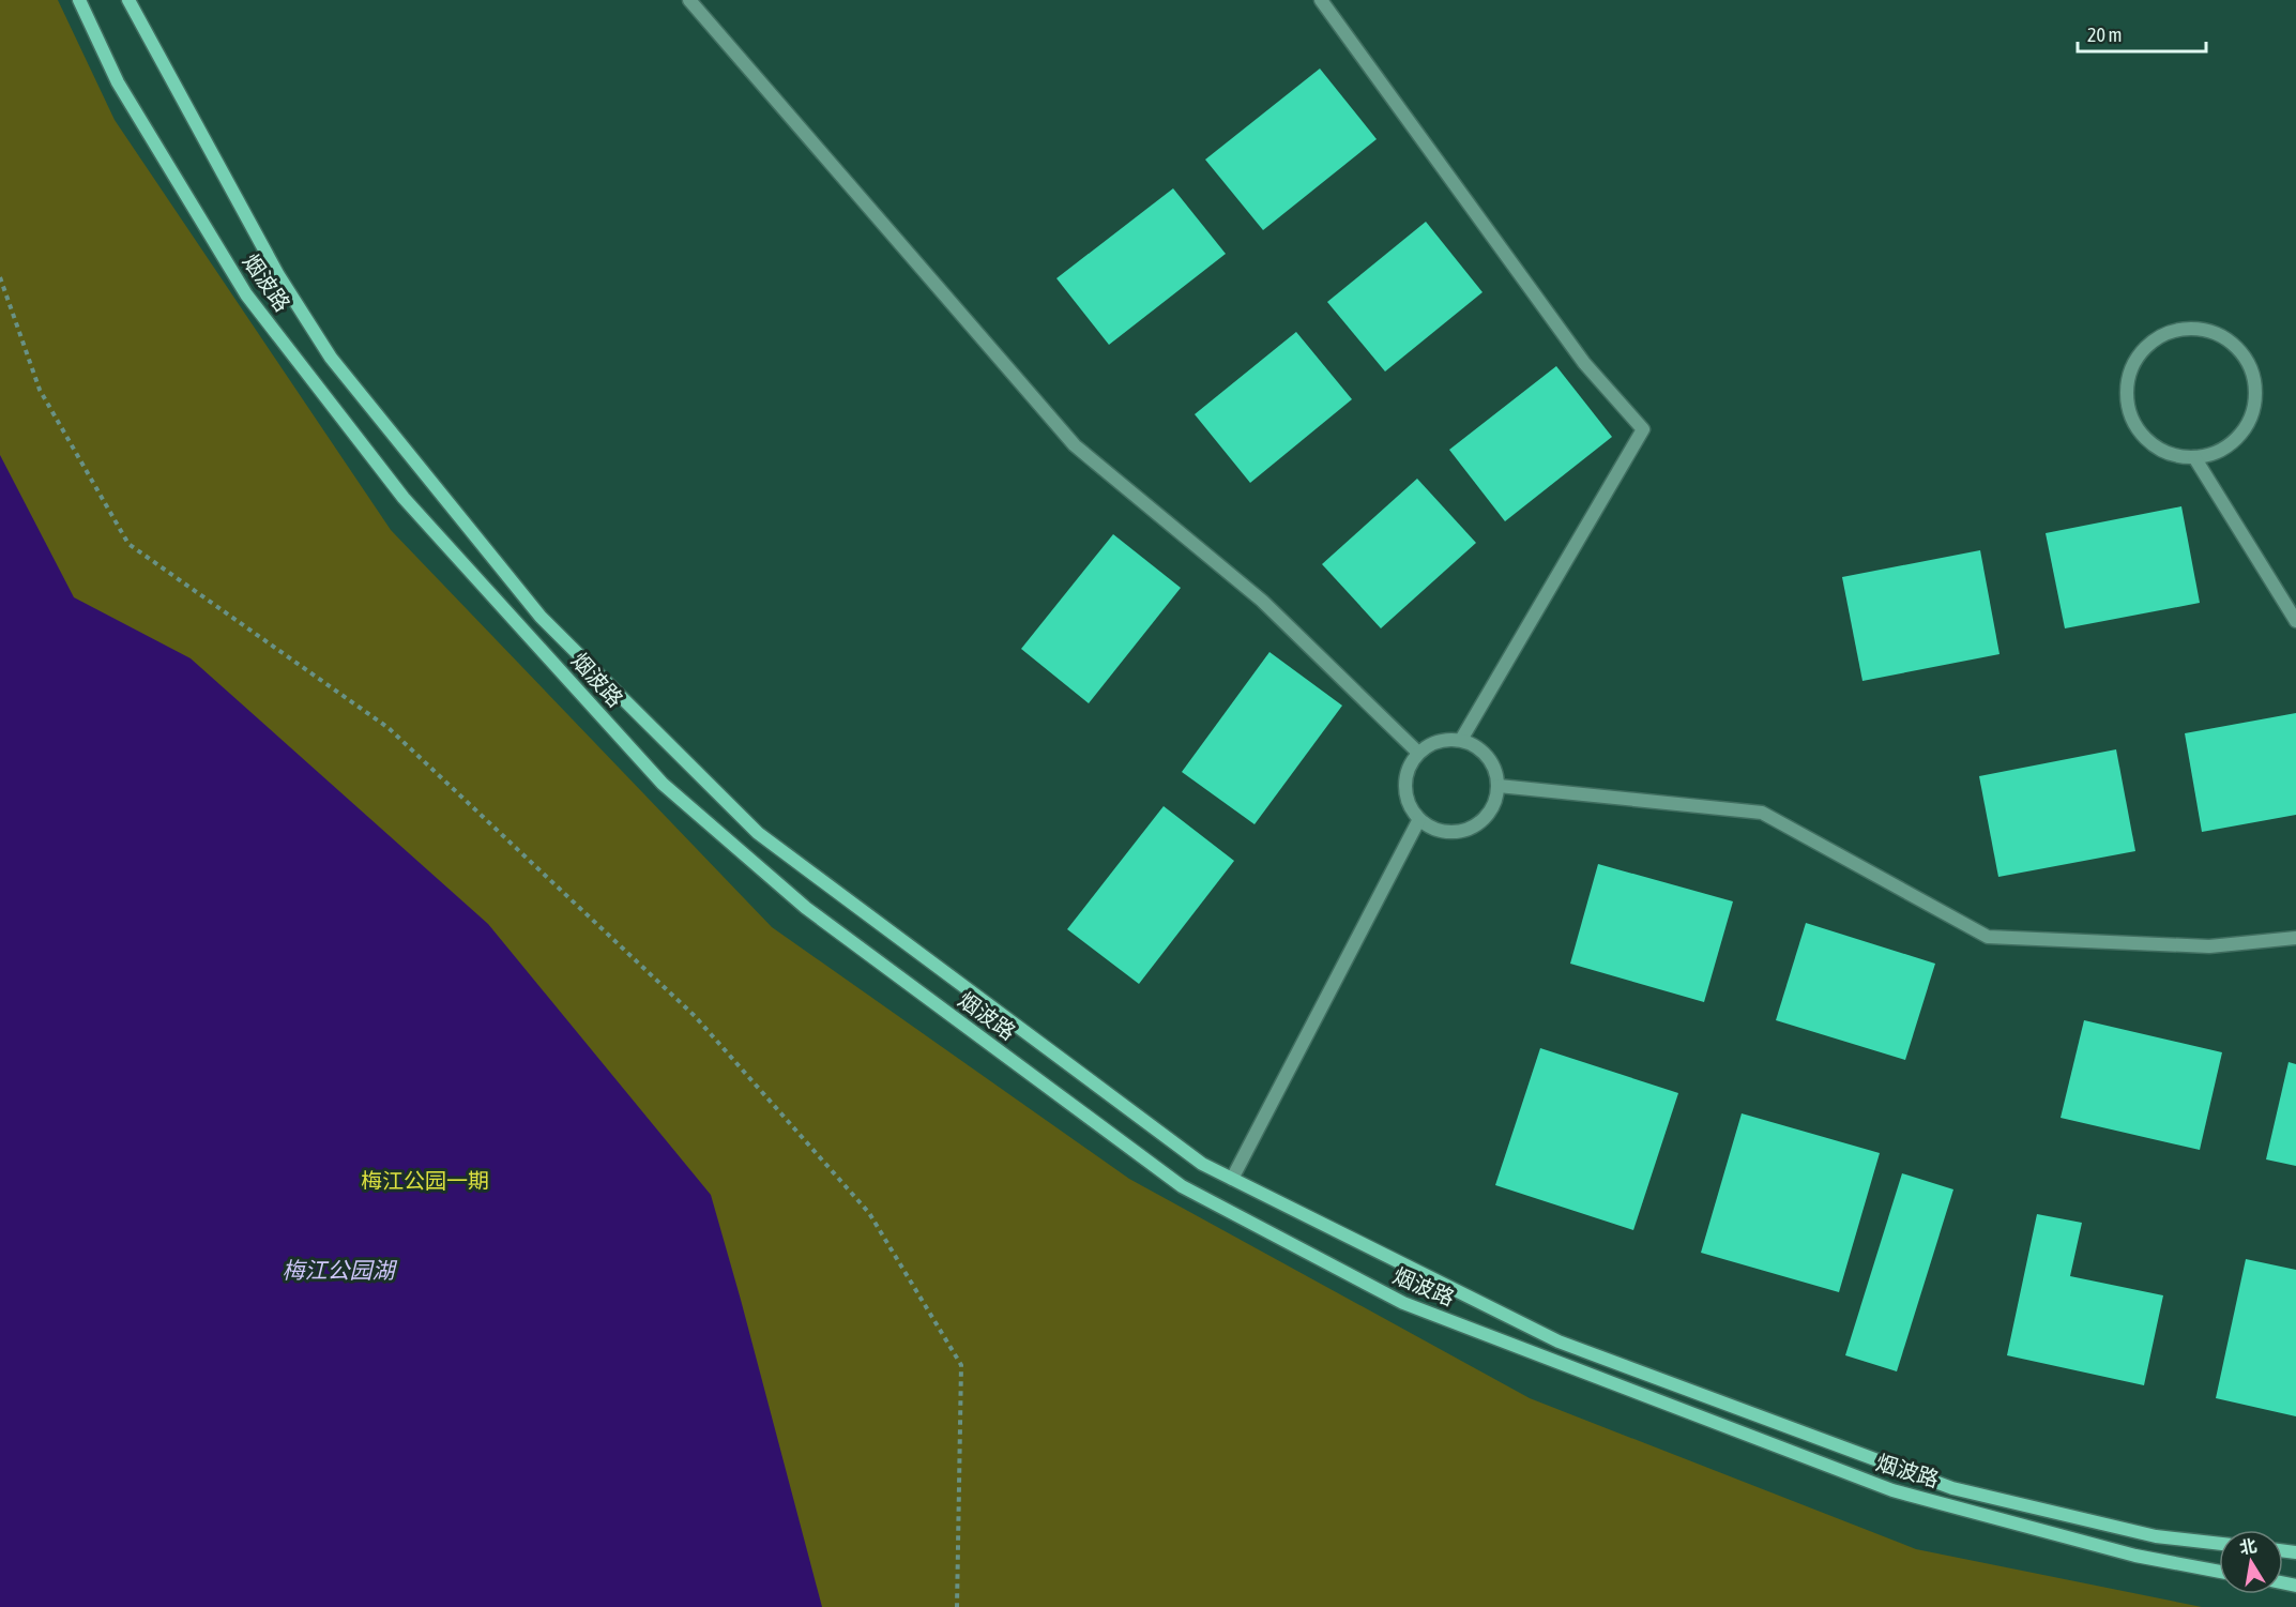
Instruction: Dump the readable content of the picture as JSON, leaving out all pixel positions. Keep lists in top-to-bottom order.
{
  "streets": {
    "main road": ["烟波路"]
  },
  "water": ["梅江公园湖"],
  "parks": ["梅江公园一期"],
  "scale_bar": "20 m",
  "north": "top"
}
